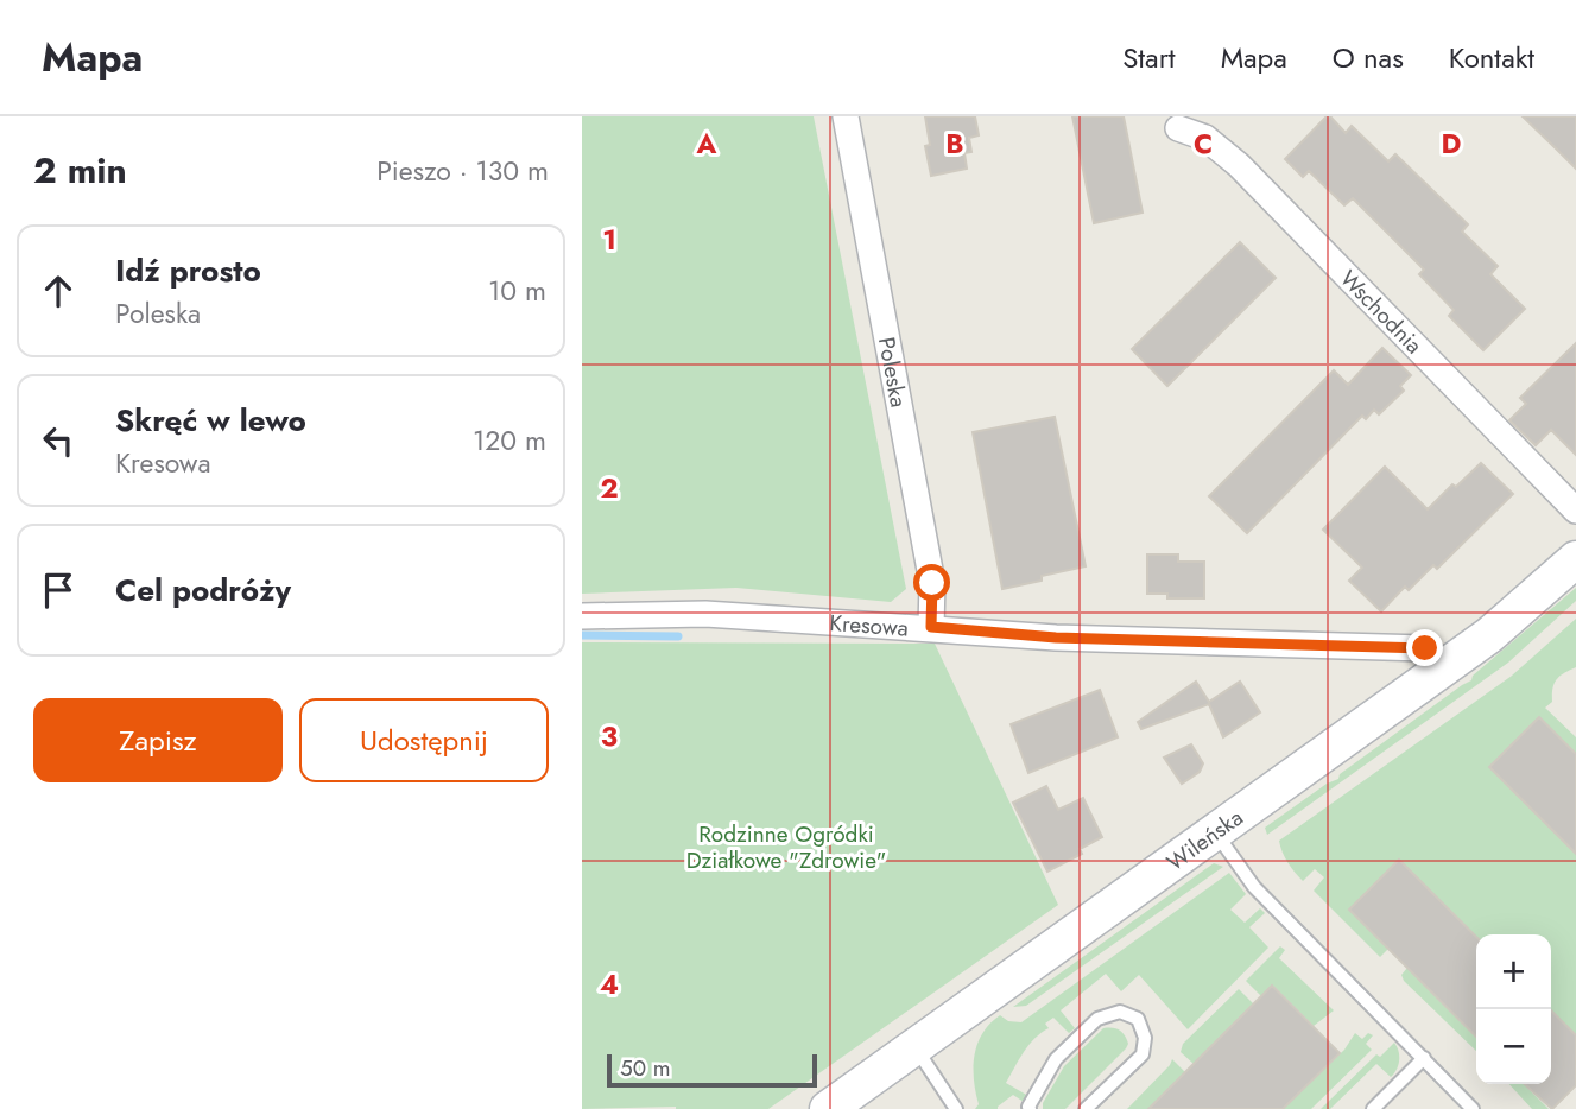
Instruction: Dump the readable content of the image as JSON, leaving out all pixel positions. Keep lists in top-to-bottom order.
{
  "streets": {
    "street": [
      "Wschodnia",
      "Poleska",
      "Kresowa",
      "Wileńska"
    ]
  },
  "crossings": [
    ["Poleska", "Kresowa"],
    ["Kresowa", "Wileńska"]
  ],
  "parks": ["Rodzinne Ogródki Działkowe \"Zdrowie\""],
  "scale_bar": "50 m",
  "page": {
    "header": "Mapa",
    "nav": [
      "Start",
      "Mapa",
      "O nas",
      "Kontakt"
    ],
    "heading": ["2 min", "Pieszo · 130 m"],
    "list": [
      ["Idź prosto", "Poleska", "10 m"],
      ["Skręć w lewo", "Kresowa", "120 m"],
      "Cel podróży"
    ],
    "buttons": ["Zapisz", "Udostępnij"],
    "map_buttons": ["+", "−"],
    "scale": "50 m"
  },
  "grid": {
    "columns": [
      "A",
      "B",
      "C",
      "D"
    ],
    "rows": [
      "1",
      "2",
      "3",
      "4"
    ]
  }
}
